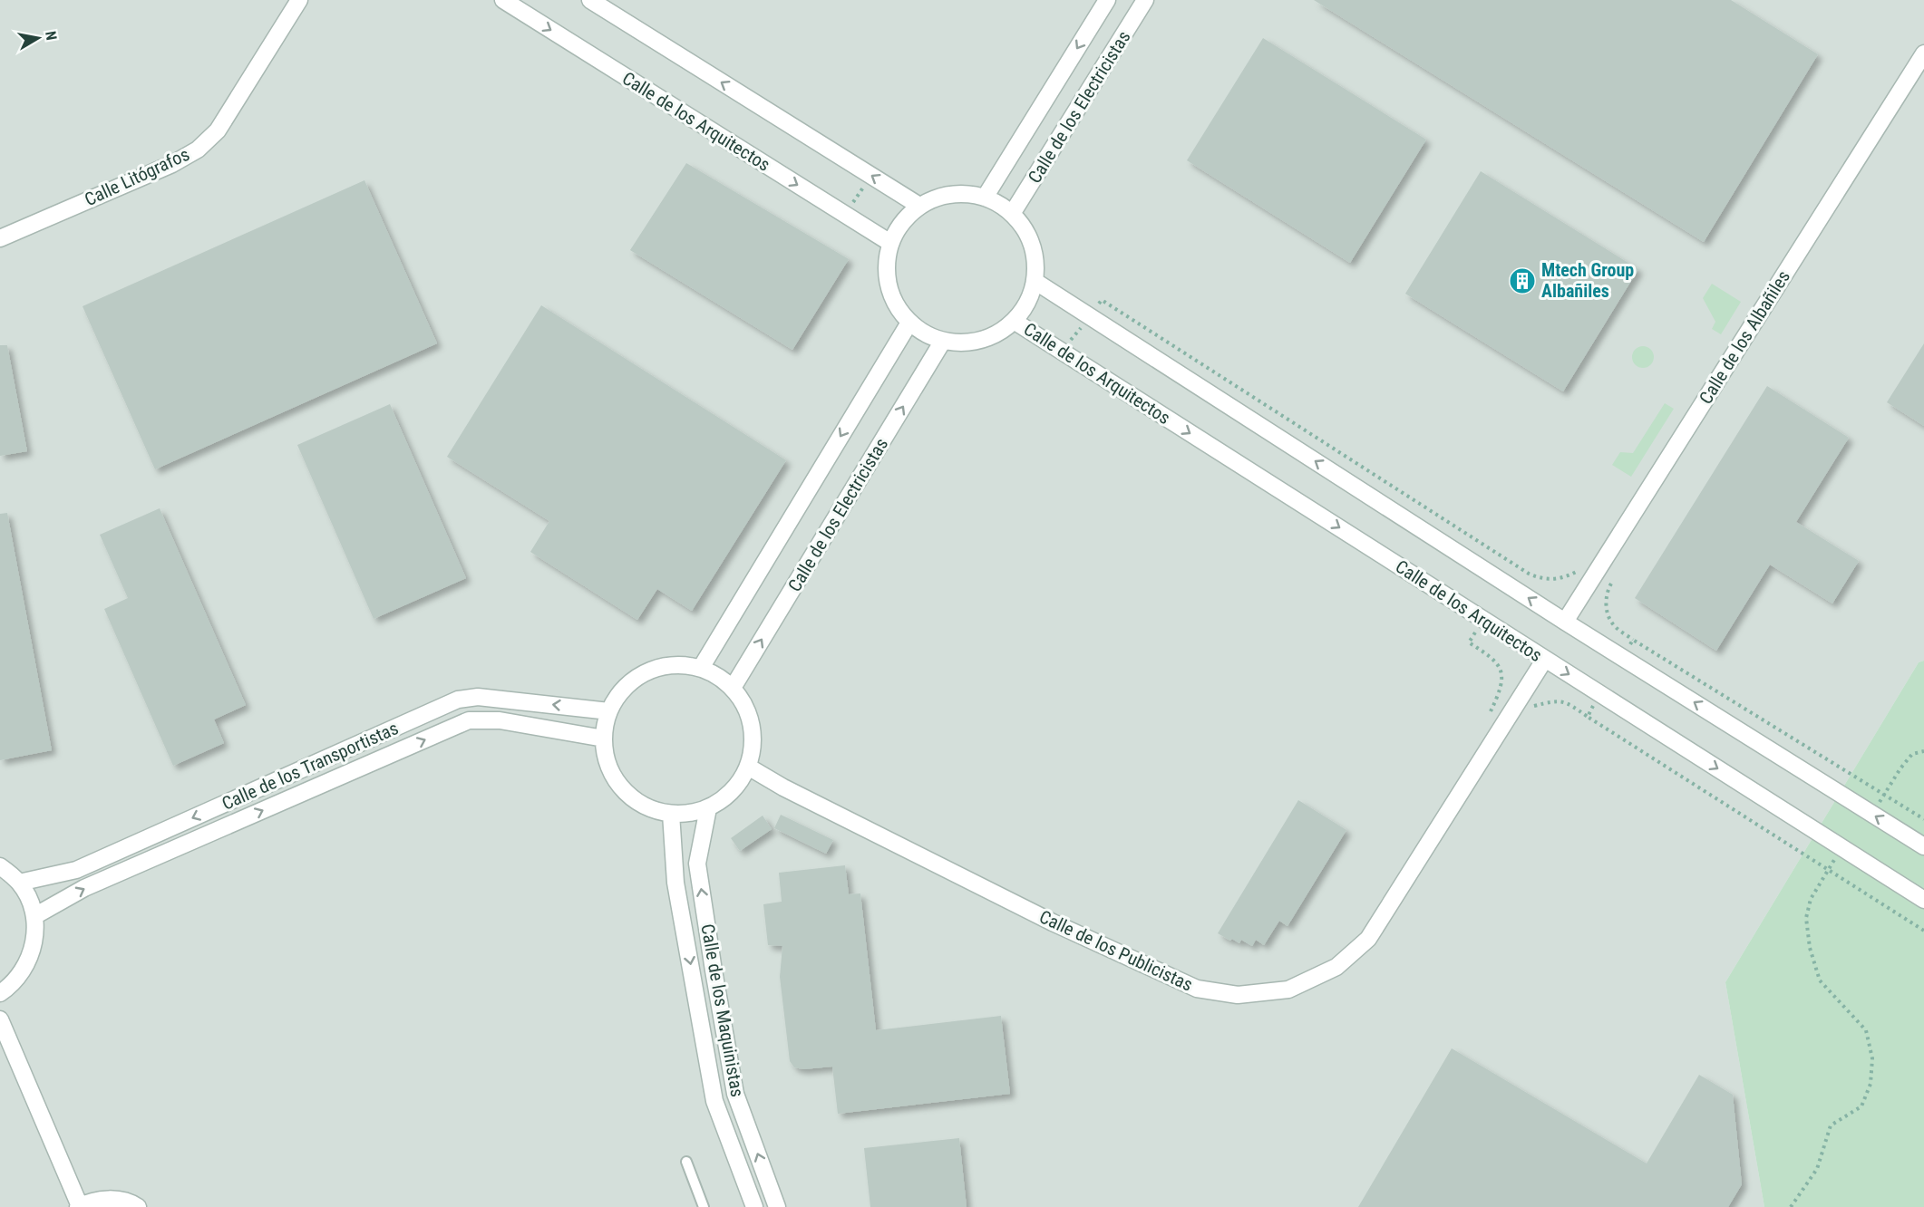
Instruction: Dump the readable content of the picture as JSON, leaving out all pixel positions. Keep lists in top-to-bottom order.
{
  "streets": {
    "street": [
      "Calle de los Electricistas",
      "Calle de los Arquitectos",
      "Calle Litógrafos",
      "Calle de los Albañiles",
      "Calle de los Transportistas",
      "Calle de los Publicistas",
      "Calle de los Maquinistas"
    ]
  },
  "crossings": [
    ["Calle de los Electricistas", "Calle de los Arquitectos"],
    ["Calle de los Electricistas", "Calle de los Transportistas"],
    ["Calle de los Electricistas", "Calle de los Publicistas"],
    ["Calle de los Electricistas", "Calle de los Maquinistas"],
    ["Calle de los Arquitectos", "Calle de los Publicistas"],
    ["Calle de los Transportistas", "Calle de los Publicistas"],
    ["Calle de los Transportistas", "Calle de los Maquinistas"],
    ["Calle de los Publicistas", "Calle de los Maquinistas"]
  ],
  "places": {
    "building": ["Mtech Group Albañiles"]
  },
  "north": "right"
}
